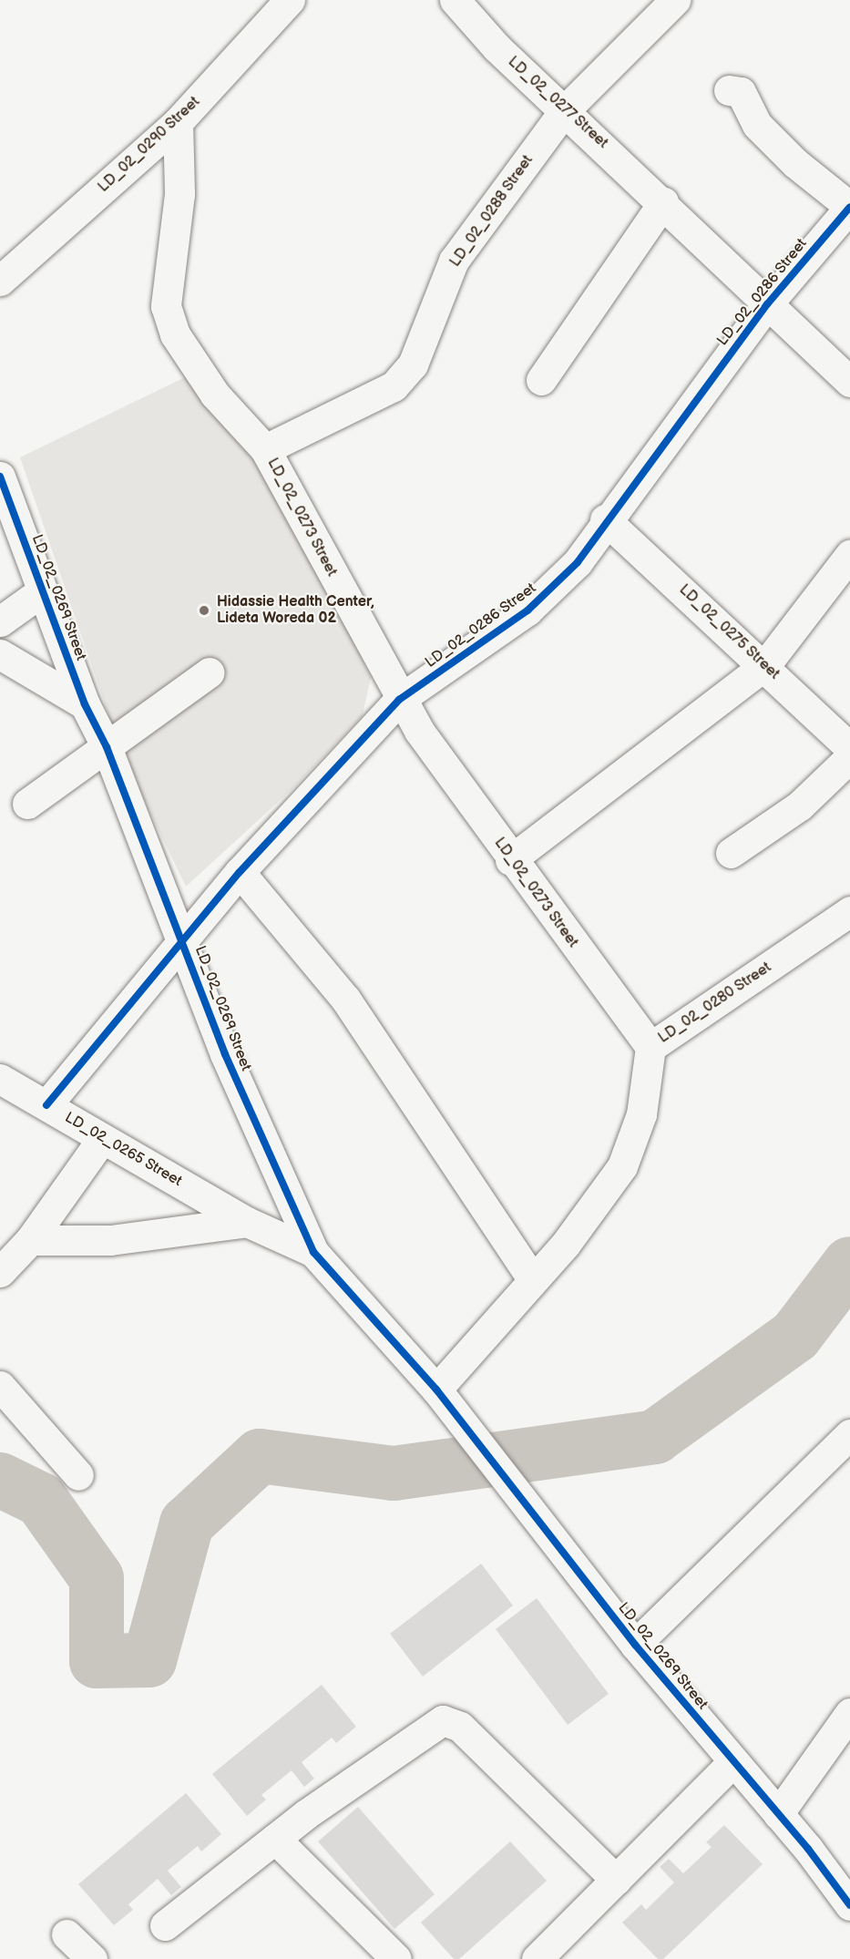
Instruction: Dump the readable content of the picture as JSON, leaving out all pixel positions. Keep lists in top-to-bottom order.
{
  "streets": {
    "street": [
      "LD_02_0277 Street",
      "LD_02_0290 Street",
      "LD_02_0288 Street",
      "LD_02_0286 Street",
      "LD_02_0273 Street",
      "LD_02_0269 Street",
      "LD_02_0275 Street",
      "LD_02_0280 Street",
      "LD_02_0265 Street"
    ]
  },
  "crossings": [
    ["LD_02_0277 Street", "LD_02_0288 Street"],
    ["LD_02_0277 Street", "LD_02_0286 Street"],
    ["LD_02_0290 Street", "LD_02_0273 Street"],
    ["LD_02_0288 Street", "LD_02_0273 Street"],
    ["LD_02_0286 Street", "LD_02_0273 Street"],
    ["LD_02_0286 Street", "LD_02_0269 Street"],
    ["LD_02_0286 Street", "LD_02_0275 Street"],
    ["LD_02_0286 Street", "LD_02_0265 Street"],
    ["LD_02_0273 Street", "LD_02_0280 Street"],
    ["LD_02_0269 Street", "LD_02_0280 Street"],
    ["LD_02_0269 Street", "LD_02_0265 Street"]
  ],
  "places": ["Hidassie Health Center, Lideta Woreda 02"]
}
